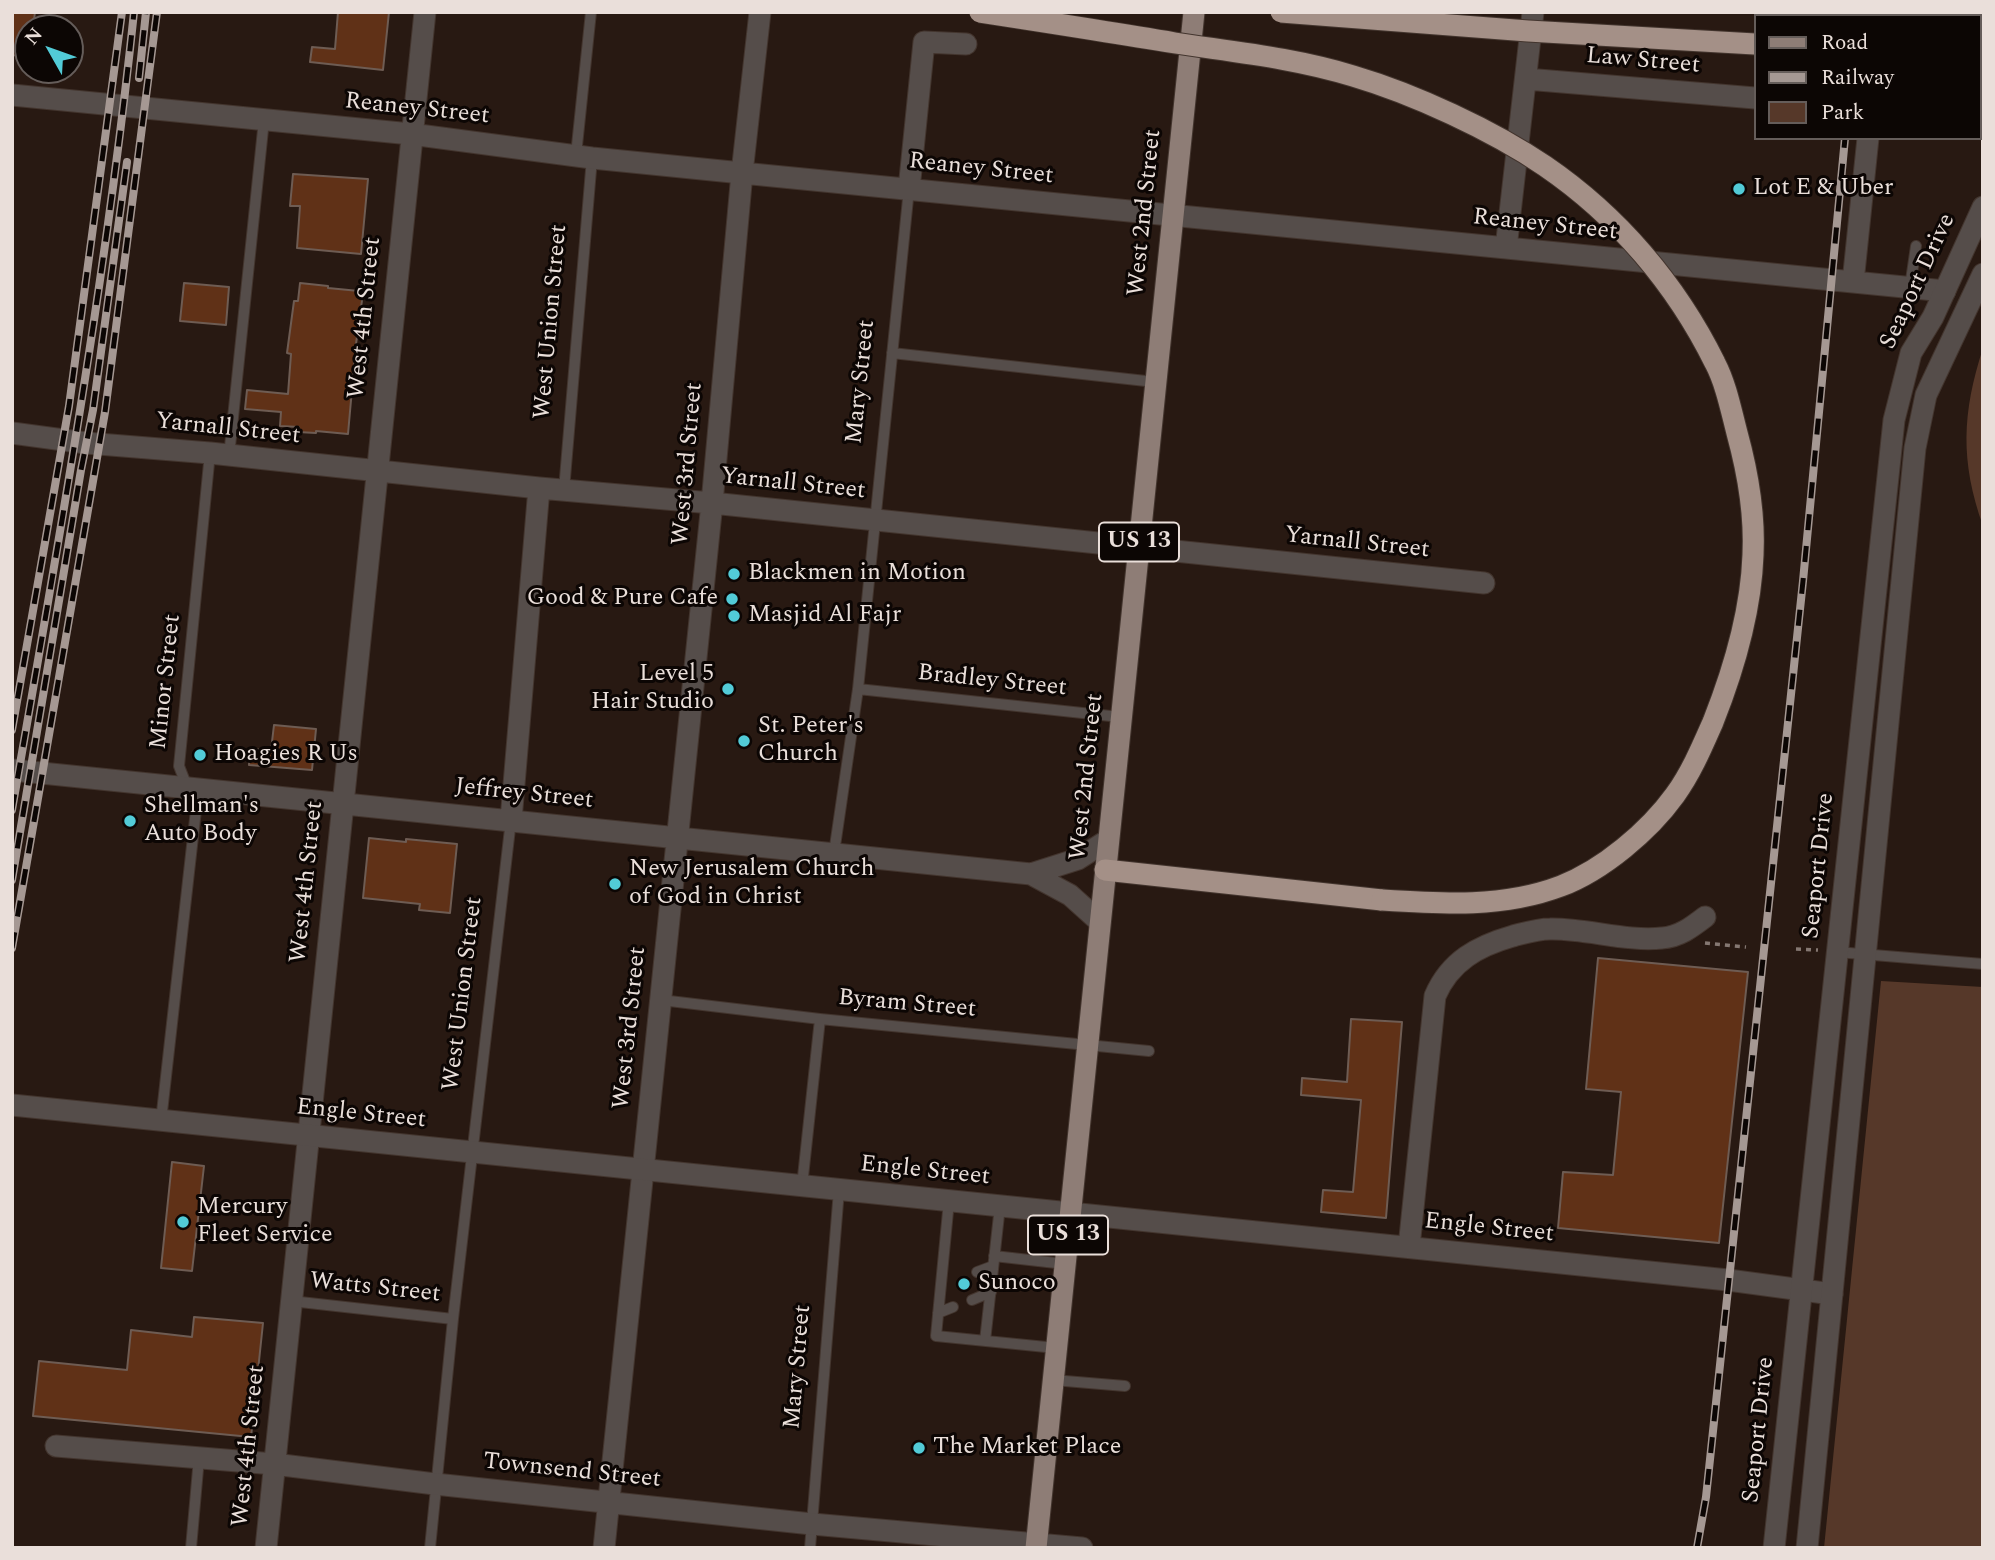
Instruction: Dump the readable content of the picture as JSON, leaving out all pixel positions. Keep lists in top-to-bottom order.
{
  "streets": {
    "main road": ["West 2nd Street", "US 13"],
    "street": [
      "Law Street",
      "Reaney Street",
      "Seaport Drive",
      "West 4th Street",
      "West Union Street",
      "Mary Street",
      "Yarnall Street",
      "West 3rd Street",
      "Jeffrey Street",
      "Engle Street",
      "Townsend Street"
    ],
    "lane": [
      "Minor Street",
      "Bradley Street",
      "Byram Street",
      "Watts Street"
    ]
  },
  "crossings": [
    ["Reaney Street", "West 2nd Street"],
    ["Reaney Street", "Seaport Drive"],
    ["Reaney Street", "West 4th Street"],
    ["Reaney Street", "West Union Street"],
    ["Reaney Street", "Mary Street"],
    ["Reaney Street", "West 3rd Street"],
    ["Reaney Street", "Minor Street"],
    ["West 2nd Street", "Yarnall Street"],
    ["West 2nd Street", "Bradley Street"],
    ["West 2nd Street", "Byram Street"],
    ["West 2nd Street", "Engle Street"],
    ["West 2nd Street", "Townsend Street"],
    ["Seaport Drive", "Engle Street"],
    ["West 4th Street", "Yarnall Street"],
    ["West 4th Street", "Jeffrey Street"],
    ["West 4th Street", "Engle Street"],
    ["West 4th Street", "Watts Street"],
    ["West 4th Street", "Townsend Street"],
    ["West Union Street", "Yarnall Street"],
    ["West Union Street", "Jeffrey Street"],
    ["West Union Street", "Engle Street"],
    ["West Union Street", "Watts Street"],
    ["West Union Street", "Townsend Street"],
    ["Mary Street", "Yarnall Street"],
    ["Mary Street", "Bradley Street"],
    ["Mary Street", "Jeffrey Street"],
    ["Mary Street", "Engle Street"],
    ["Mary Street", "Townsend Street"],
    ["Yarnall Street", "West 3rd Street"],
    ["Yarnall Street", "Minor Street"],
    ["West 3rd Street", "Jeffrey Street"],
    ["West 3rd Street", "Byram Street"],
    ["West 3rd Street", "Engle Street"],
    ["West 3rd Street", "Townsend Street"],
    ["Minor Street", "Jeffrey Street"],
    ["Minor Street", "Engle Street"]
  ],
  "places": [
    "Lot E & Uber",
    "Blackmen in Motion",
    "Good & Pure Cafe",
    "Masjid Al Fajr",
    "Level 5 Hair Studio",
    "St. Peter's Church",
    "Hoagies R Us",
    "Shellman's Auto Body",
    "New Jerusalem Church of God in Christ",
    "Mercury Fleet Service",
    "Sunoco",
    "The Market Place"
  ],
  "legend": ["Road", "Railway", "Park"],
  "north": "top left"
}
